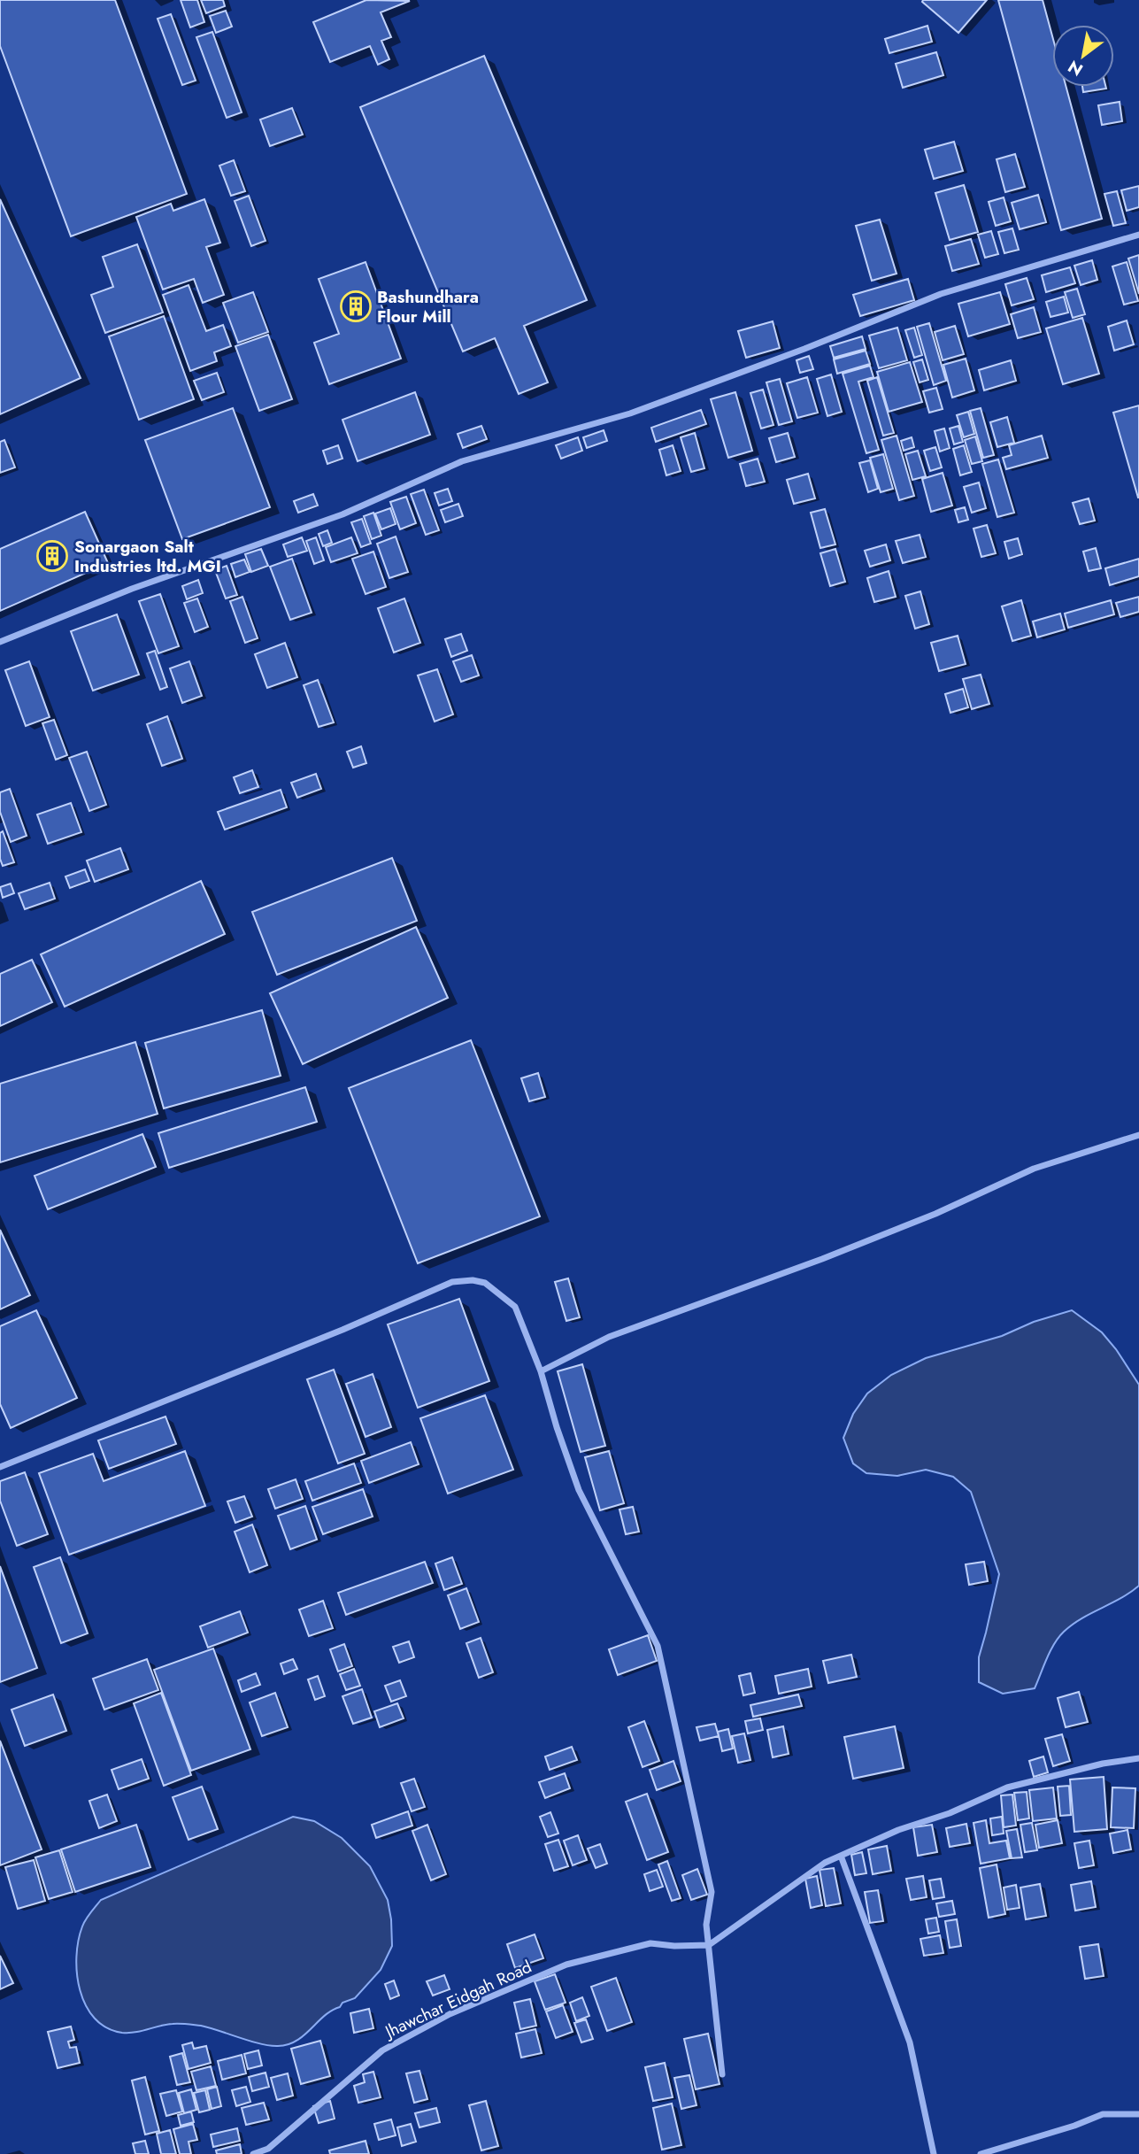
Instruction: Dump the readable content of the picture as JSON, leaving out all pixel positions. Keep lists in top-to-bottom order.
{
  "streets": {
    "street": ["Jhawchar Eidgah Road"]
  },
  "places": {
    "building": ["Bashundhara Flour Mill", "Sonargaon Salt Industries ltd. MGI"]
  },
  "north": "bottom left"
}
